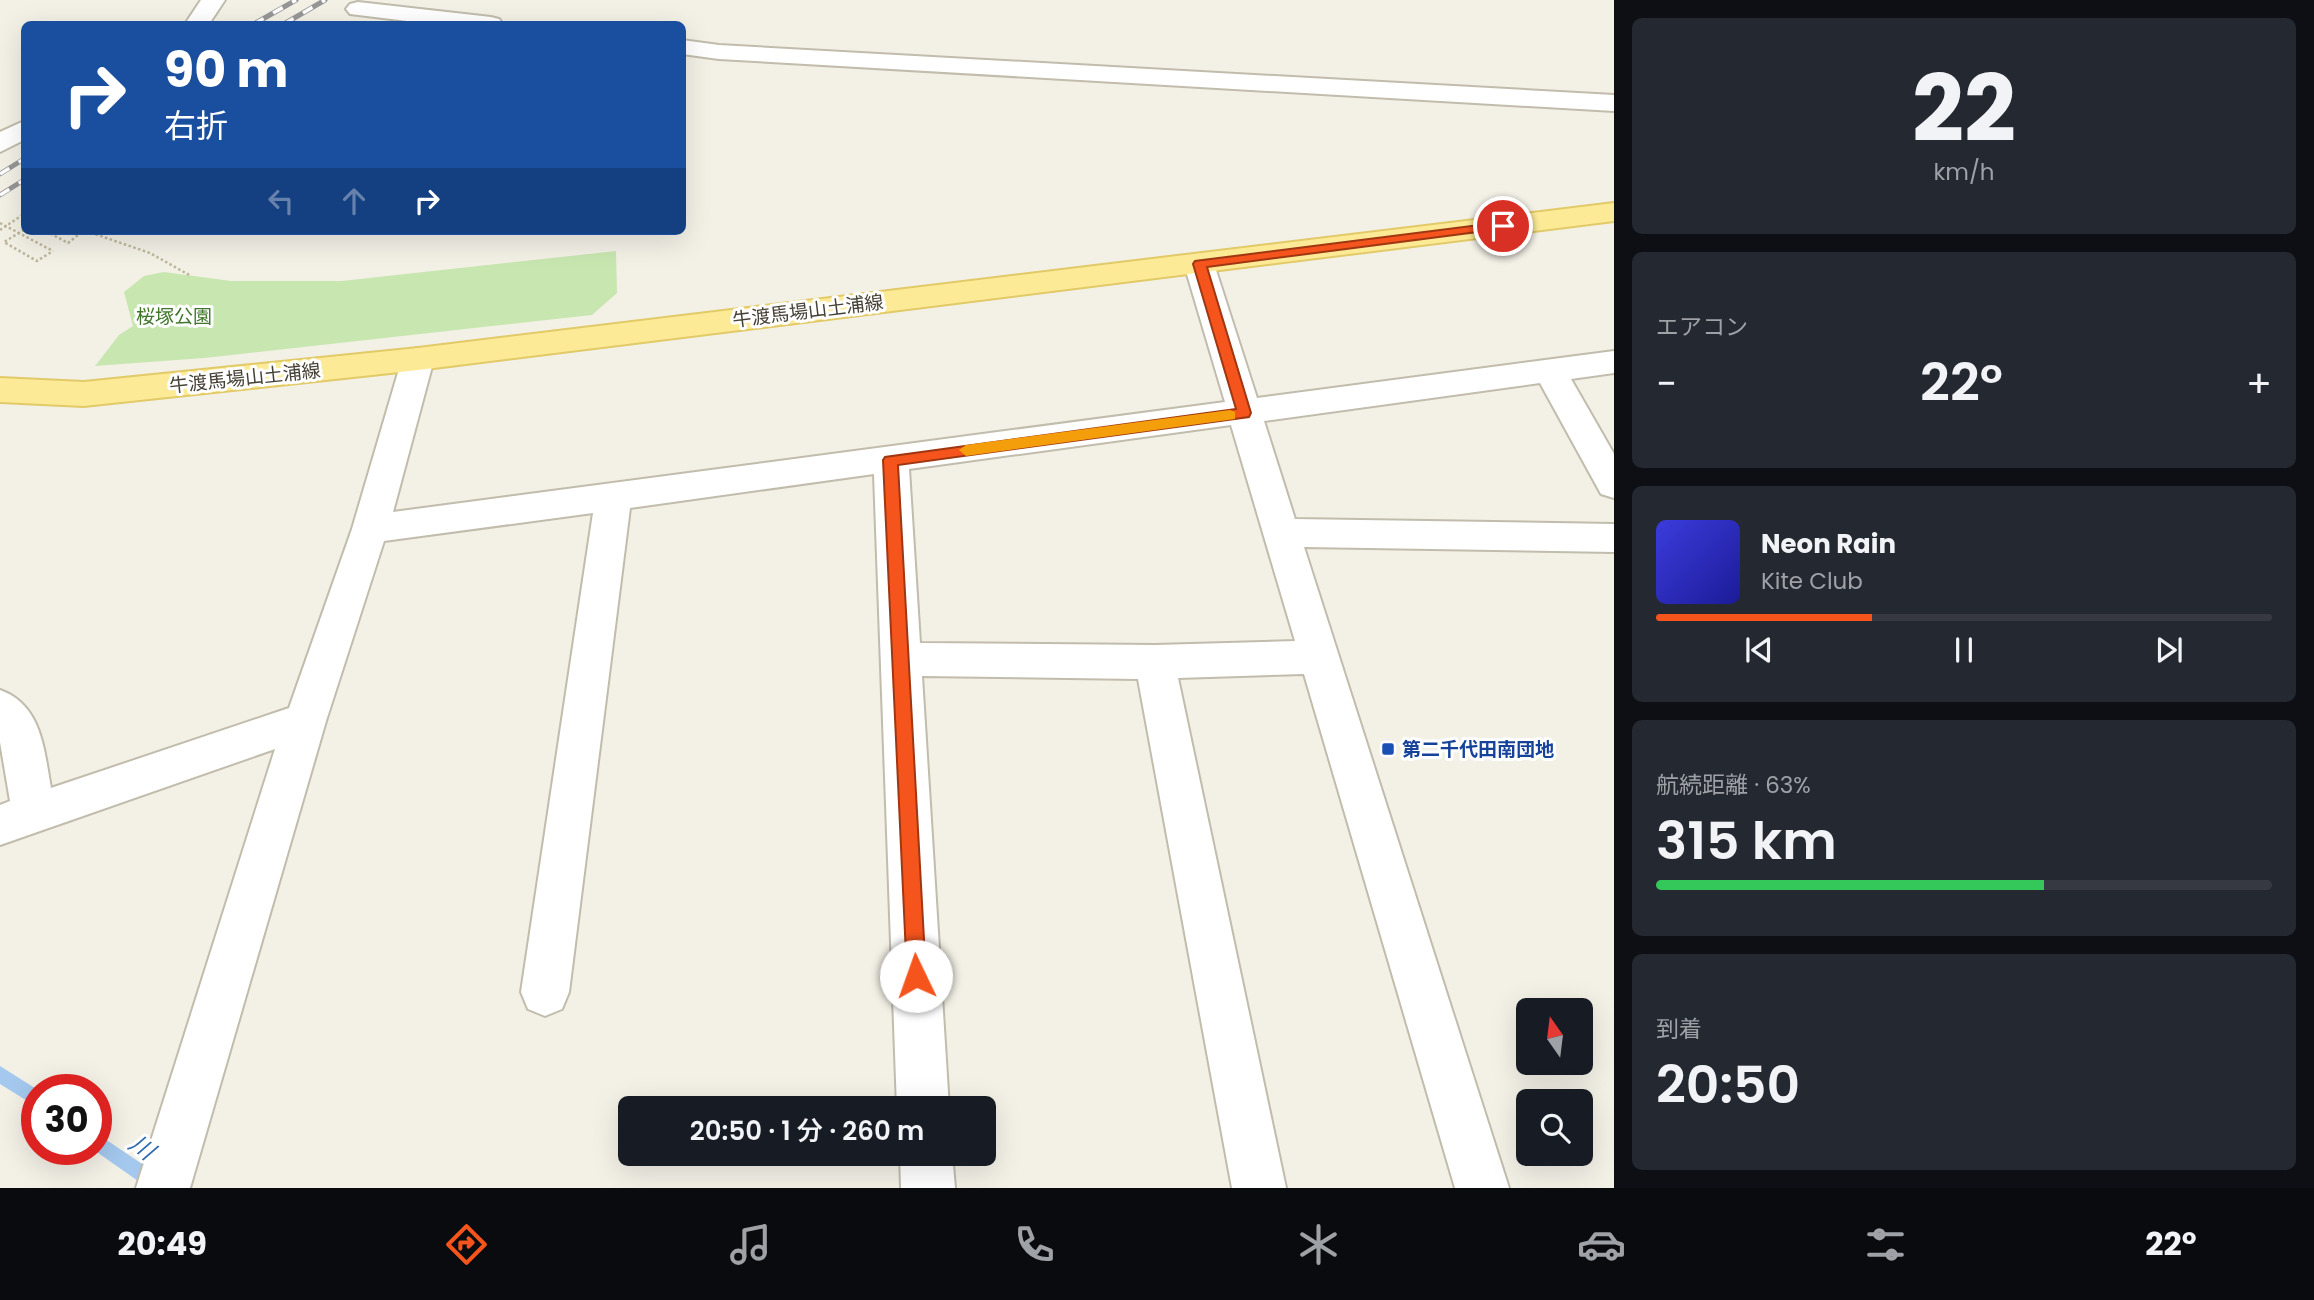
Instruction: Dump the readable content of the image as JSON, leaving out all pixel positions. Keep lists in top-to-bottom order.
{
  "streets": {
    "main road": ["牛渡馬場山土浦線"]
  },
  "water": ["川"],
  "parks": ["桜塚公園"],
  "places": {
    "transit": ["第二千代田南団地"]
  },
  "north": "top",
  "page": {
    "tile": [
      ["22", "km/h"],
      "エアコン",
      ["航続距離 · 63%", "315 km"],
      ["到着", "20:50"]
    ],
    "turn": ["90 m", "右折"],
    "heat": ["−", "22°", "+"],
    "song": ["Neon Rain", "Kite Club"],
    "limit": "30",
    "trip": "20:50 · 1 分 · 260 m",
    "tabs": ["20:49", "22°"]
  }
}
